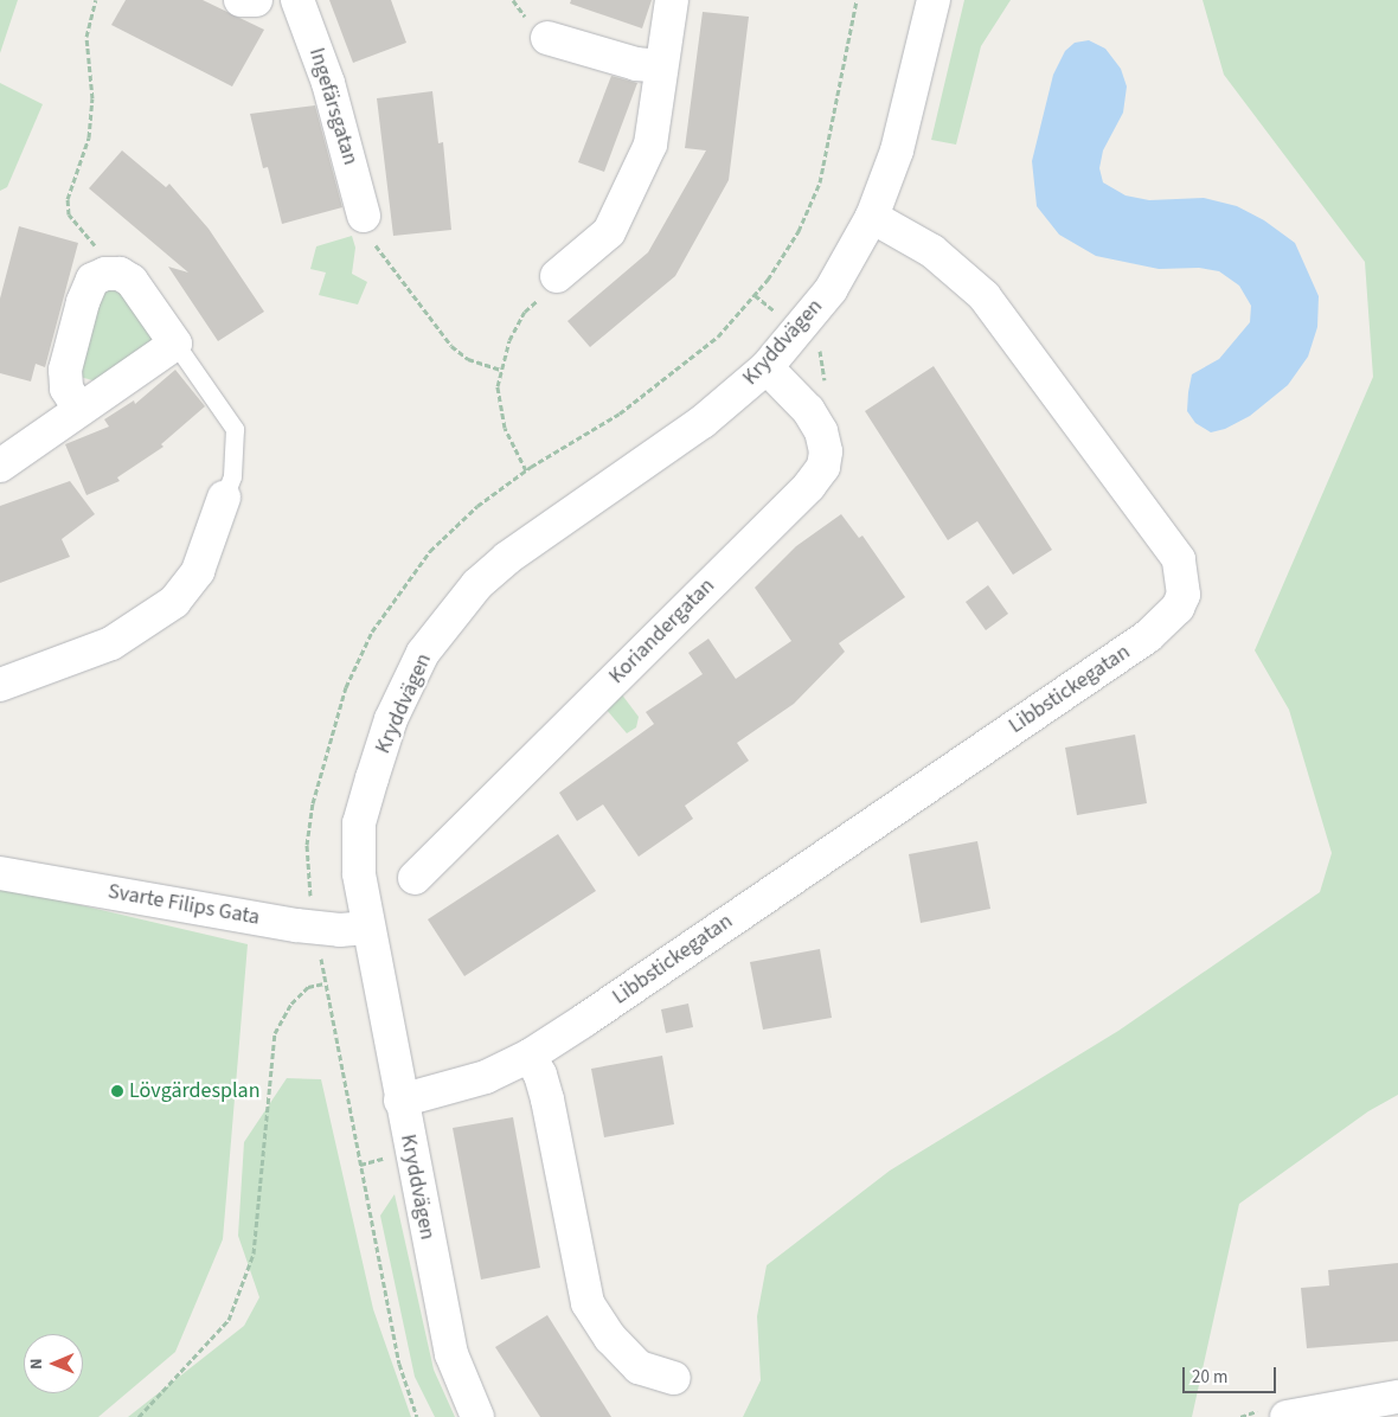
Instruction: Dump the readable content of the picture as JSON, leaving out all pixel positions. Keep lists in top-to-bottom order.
{
  "streets": {
    "street": [
      "Ingefärsgatan",
      "Kryddvägen",
      "Koriandergatan",
      "Libbstickegatan",
      "Svarte Filips Gata"
    ]
  },
  "crossings": [
    ["Kryddvägen", "Koriandergatan"],
    ["Kryddvägen", "Libbstickegatan"],
    ["Kryddvägen", "Svarte Filips Gata"]
  ],
  "places": ["Lövgärdesplan"],
  "scale_bar": "20 m",
  "north": "left"
}
